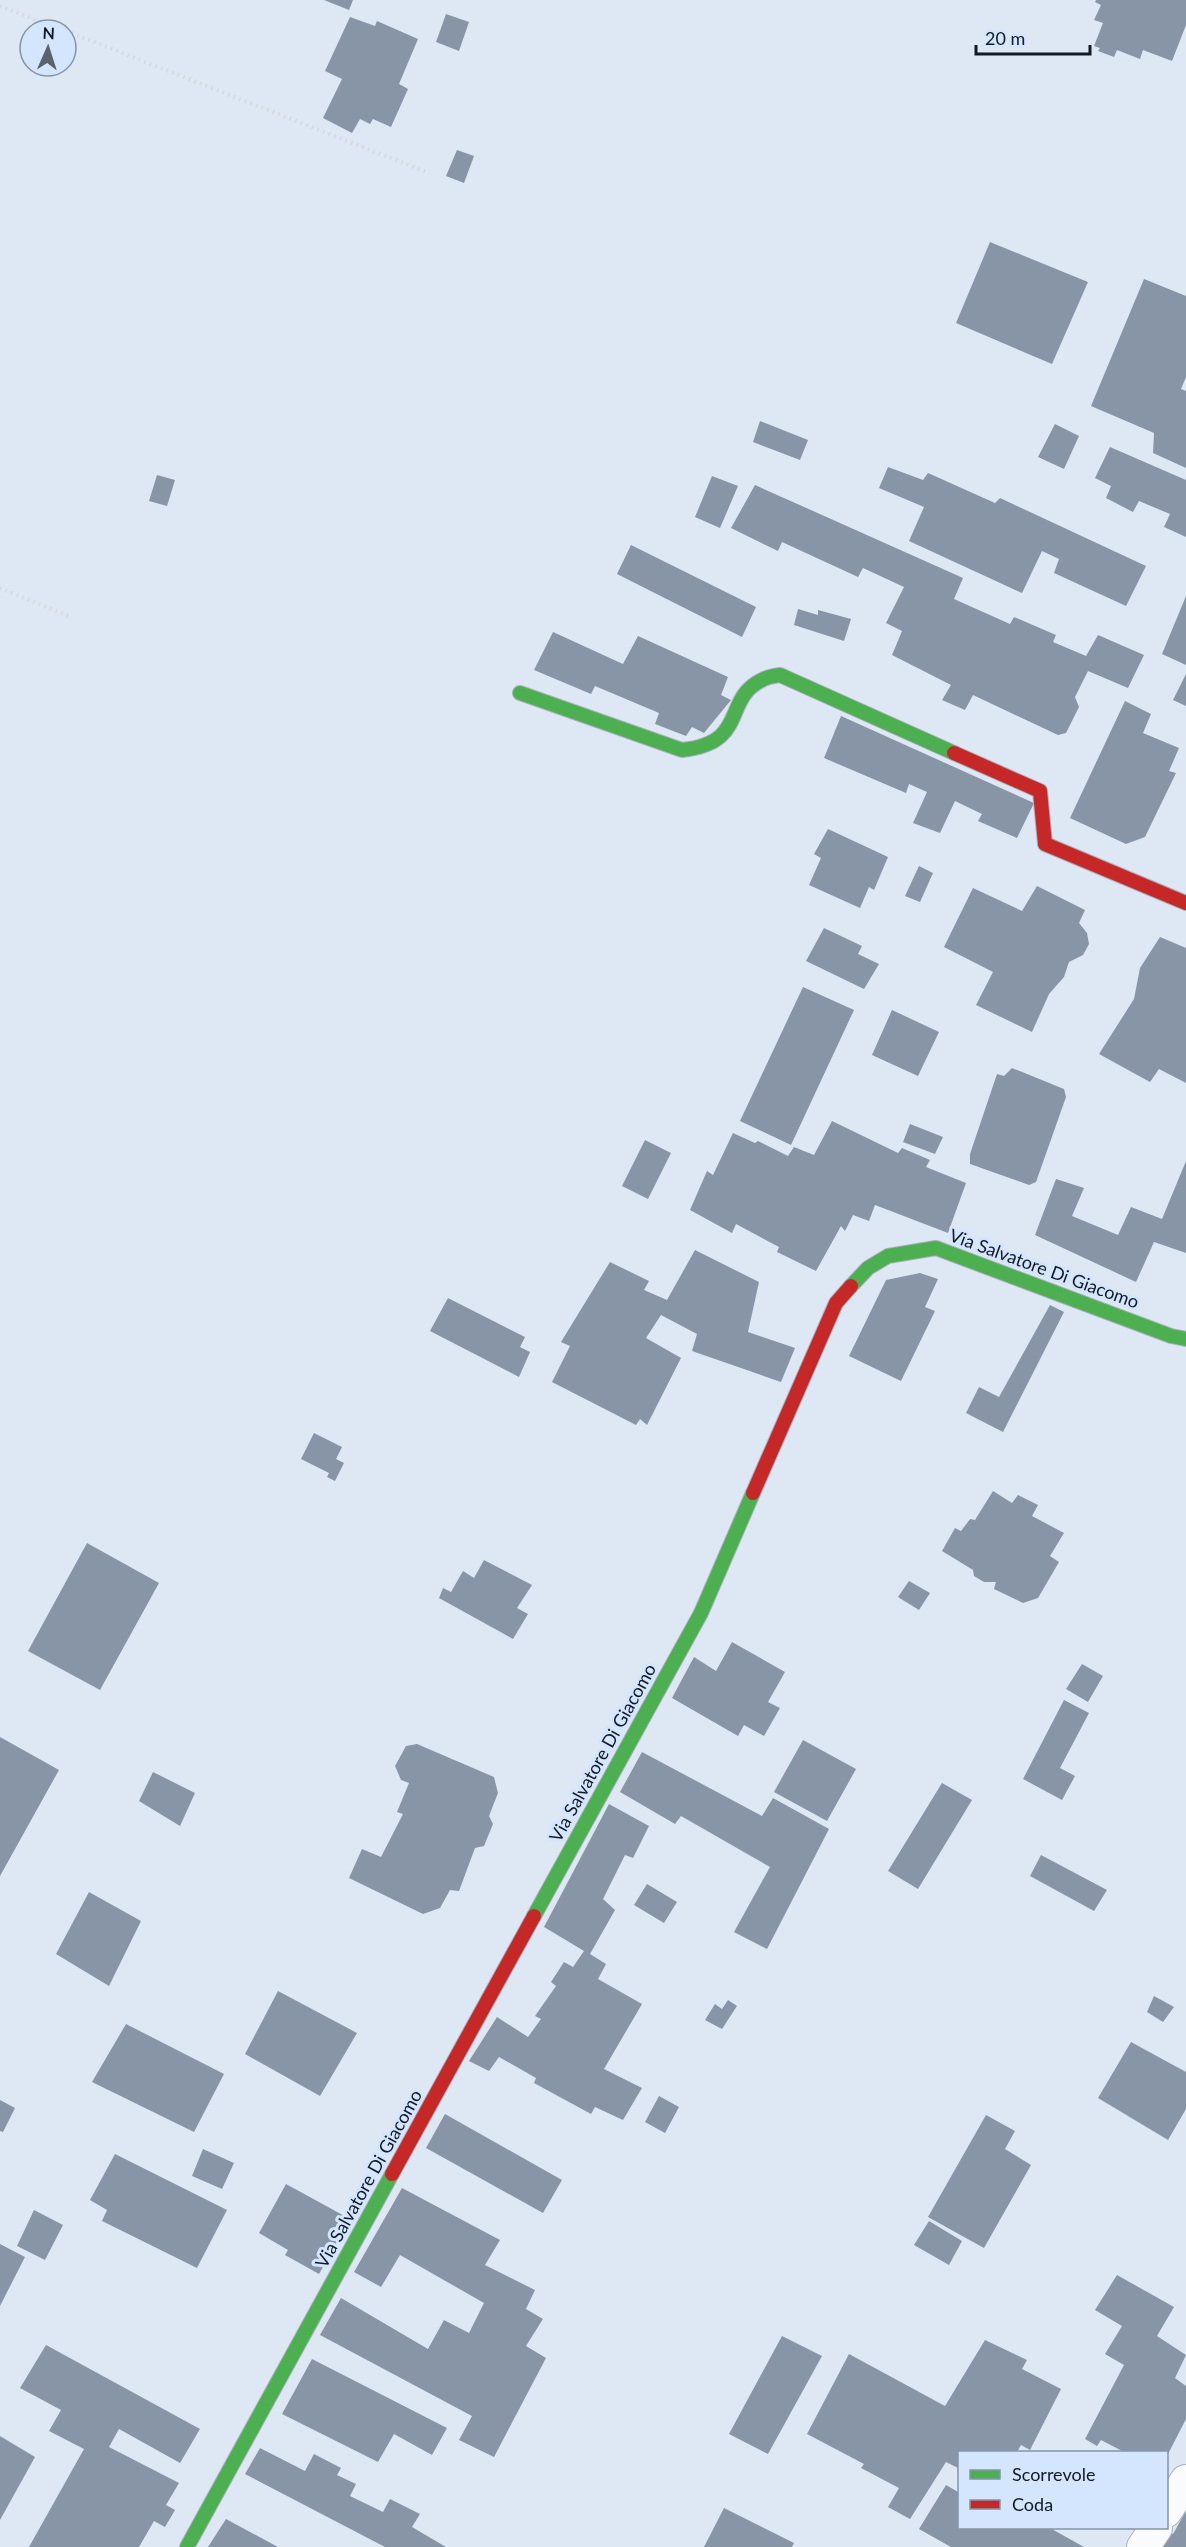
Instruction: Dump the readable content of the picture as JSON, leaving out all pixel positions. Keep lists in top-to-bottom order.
{
  "streets": {
    "street": ["Via Salvatore Di Giacomo"]
  },
  "legend": ["Scorrevole", "Coda"],
  "scale_bar": "20 m",
  "north": "top"
}
